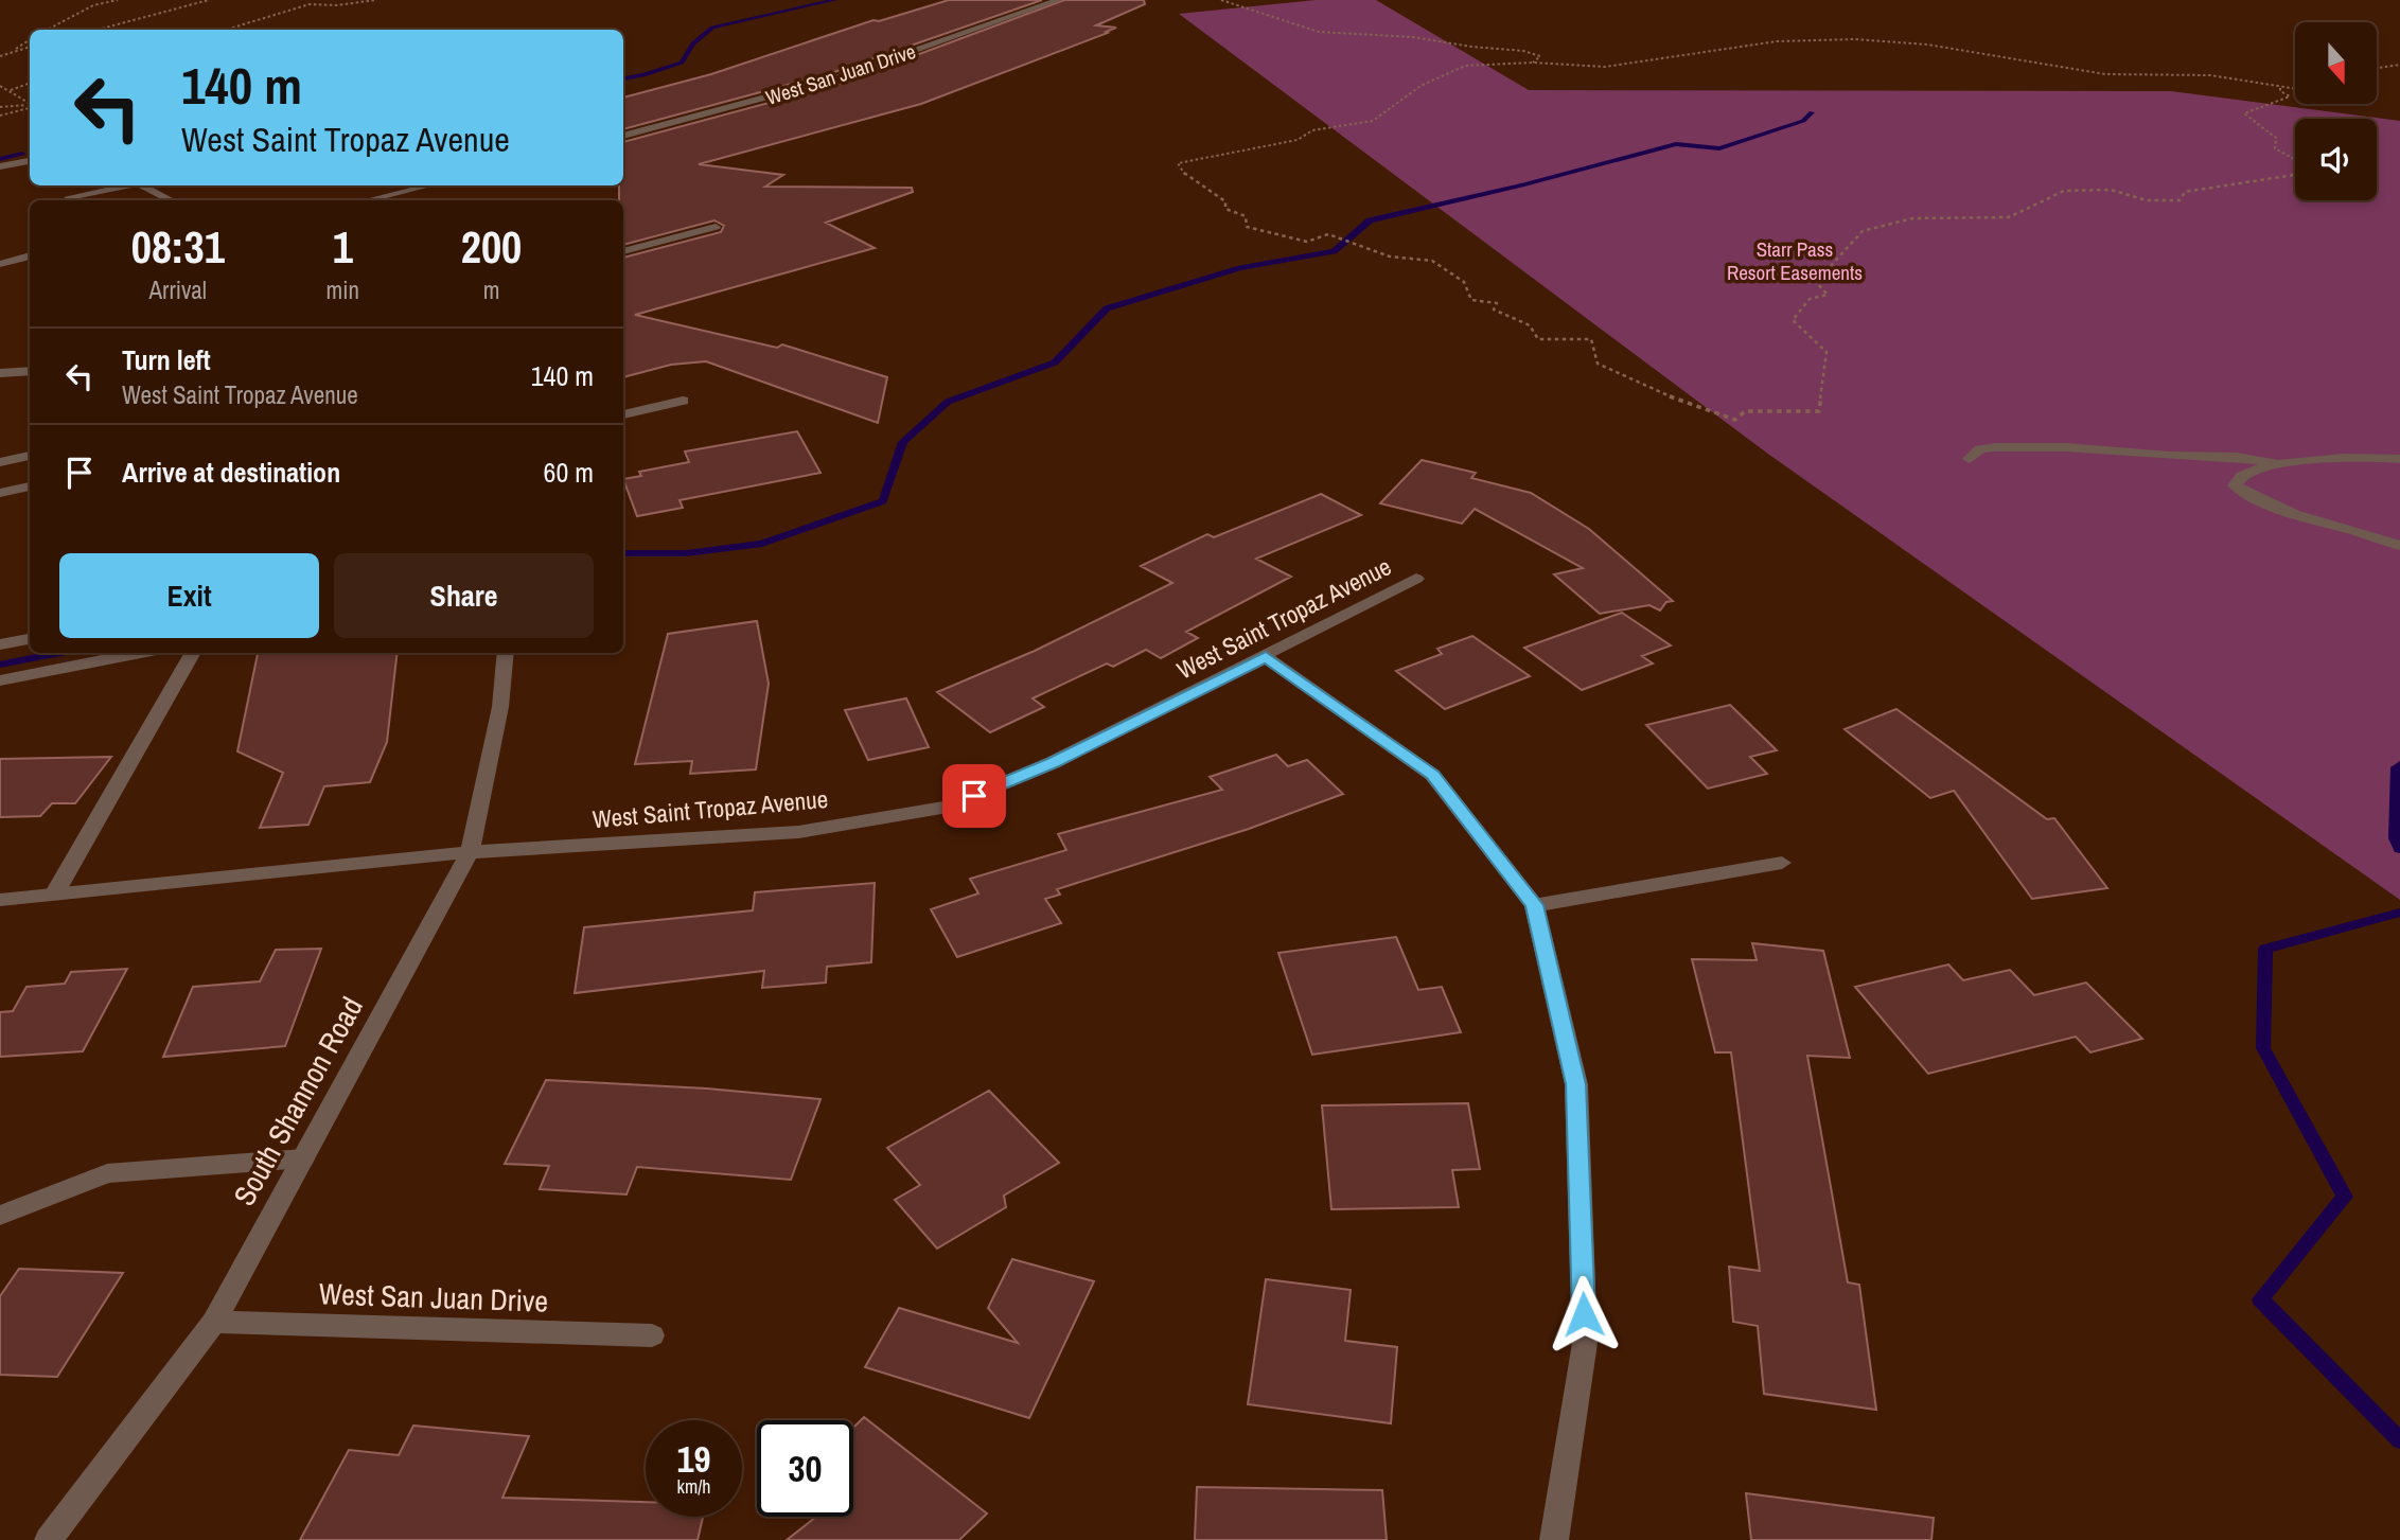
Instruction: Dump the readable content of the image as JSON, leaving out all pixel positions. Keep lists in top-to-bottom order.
{
  "streets": {
    "street": ["West San Juan Drive", "West Saint Tropaz Avenue", "South Shannon Road"]
  },
  "crossings": [
    ["West San Juan Drive", "South Shannon Road"],
    ["West Saint Tropaz Avenue", "South Shannon Road"]
  ],
  "parks": ["Starr Pass Resort Easements"],
  "north": "bottom",
  "page": {
    "turn": ["140 m", "West Saint Tropaz Avenue"],
    "eta": [
      "08:31",
      "Arrival",
      "1",
      "min",
      "200",
      "m"
    ],
    "list": [
      {
        "name": "Turn left",
        "note": "West Saint Tropaz Avenue",
        "value": "140 m"
      },
      {
        "name": "Arrive at destination",
        "value": "60 m"
      }
    ],
    "buttons": ["Exit", "Share"],
    "speed": "19 km/h",
    "limit": "30"
  }
}
